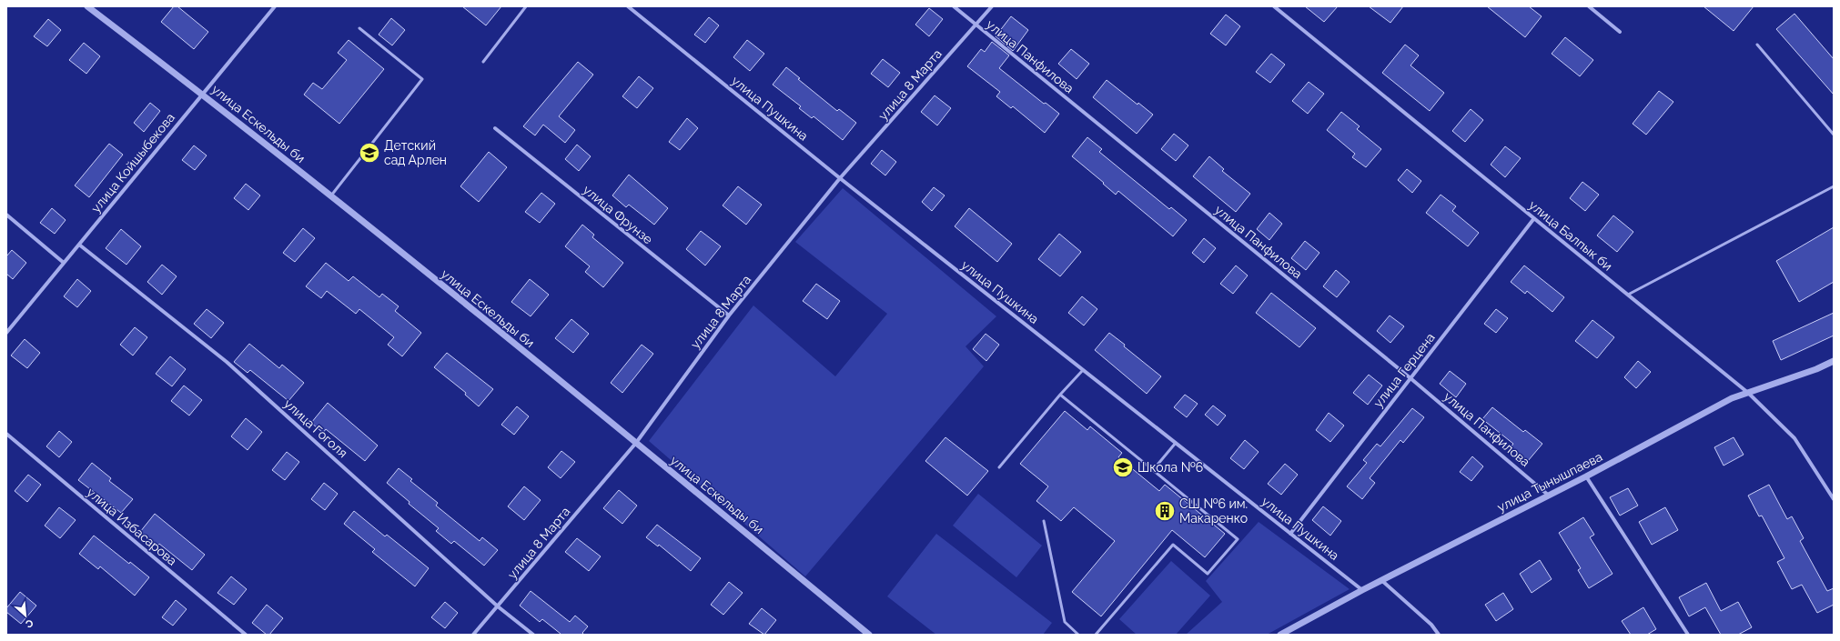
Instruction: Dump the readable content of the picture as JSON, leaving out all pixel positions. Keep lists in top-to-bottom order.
{
  "streets": {
    "street": [
      "улица Панфилова",
      "улица 8 Марта",
      "улица Пушкина",
      "улица Ескельды би",
      "улица Койшыбекова",
      "улица Фрунзе",
      "улица Балпык би",
      "улица Герцена",
      "улица Гоголя",
      "улица Тынышпаева",
      "улица Избасарова"
    ]
  },
  "crossings": [
    ["улица Панфилова", "улица 8 Марта"],
    ["улица Панфилова", "улица Герцена"],
    ["улица Панфилова", "улица Тынышпаева"],
    ["улица 8 Марта", "улица Пушкина"],
    ["улица 8 Марта", "улица Ескельды би"],
    ["улица 8 Марта", "улица Фрунзе"],
    ["улица 8 Марта", "улица Гоголя"],
    ["улица Пушкина", "улица Герцена"],
    ["улица Пушкина", "улица Тынышпаева"],
    ["улица Ескельды би", "улица Койшыбекова"],
    ["улица Койшыбекова", "улица Гоголя"],
    ["улица Балпык би", "улица Герцена"],
    ["улица Балпык би", "улица Тынышпаева"]
  ],
  "places": {
    "school or university": ["Детский сад Арлен", "Школа №6"],
    "building": ["СШ №6 им. Макаренко"]
  },
  "north": "bottom right"
}
